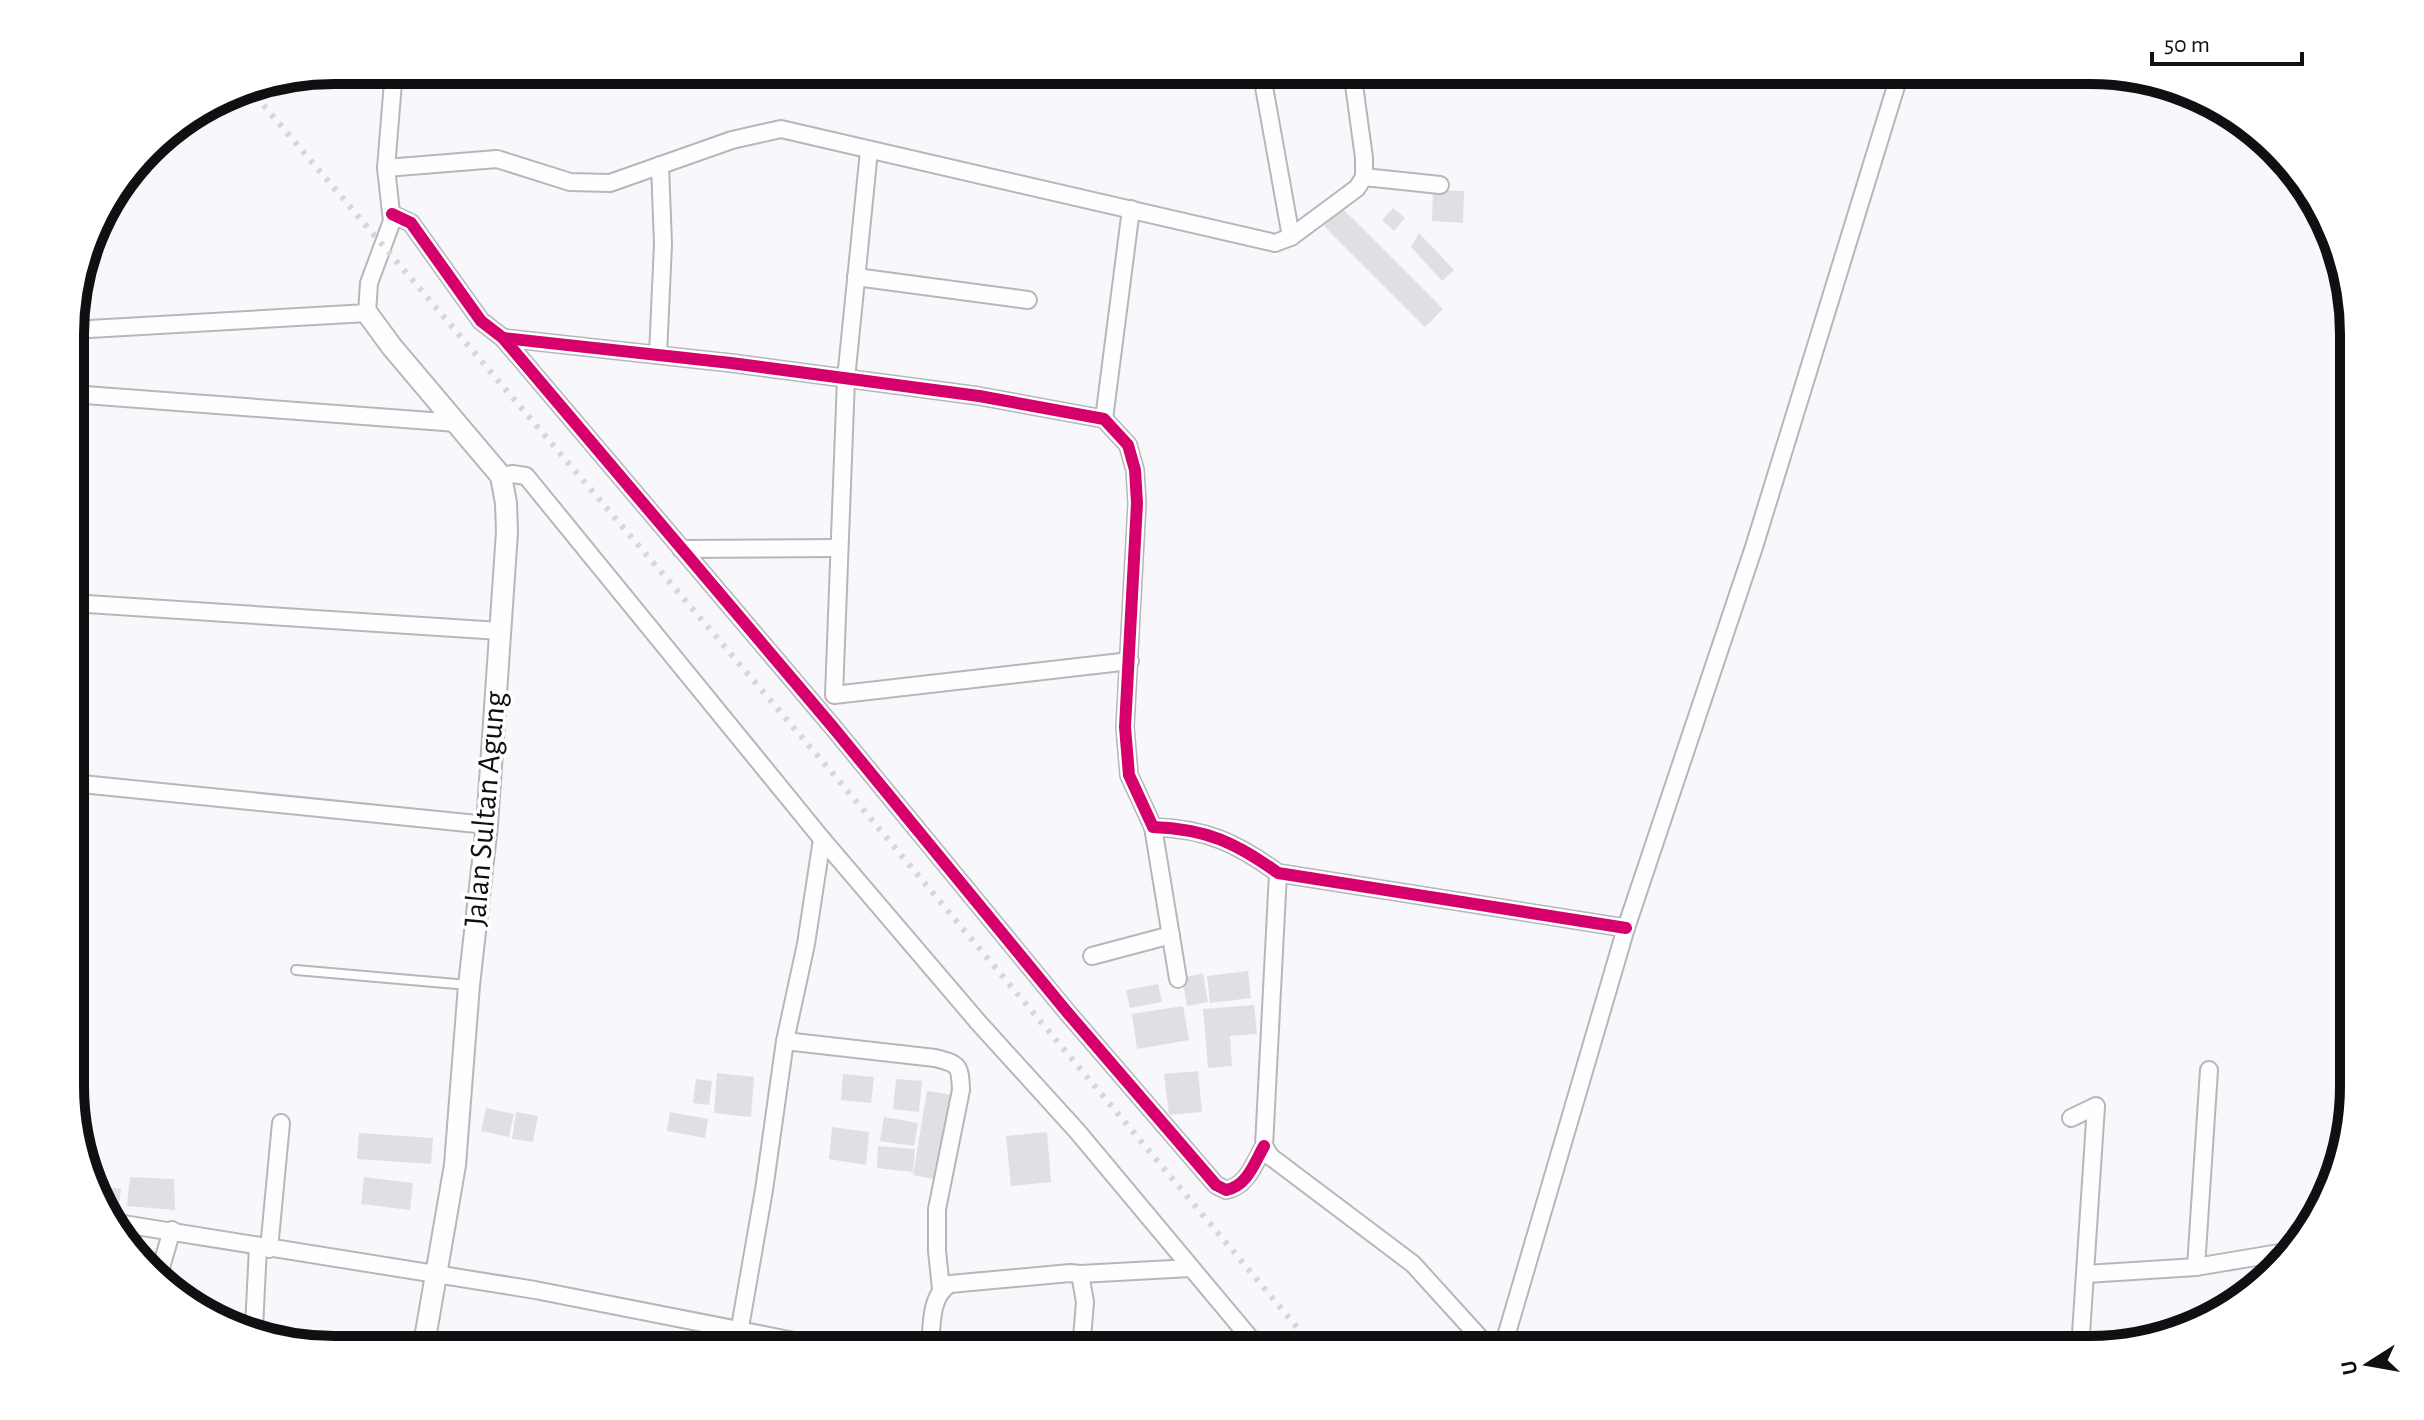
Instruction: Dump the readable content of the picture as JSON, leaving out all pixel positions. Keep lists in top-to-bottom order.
{
  "streets": {
    "street": ["Jalan Sultan Agung"]
  },
  "scale_bar": "50 m",
  "north": "left"
}
